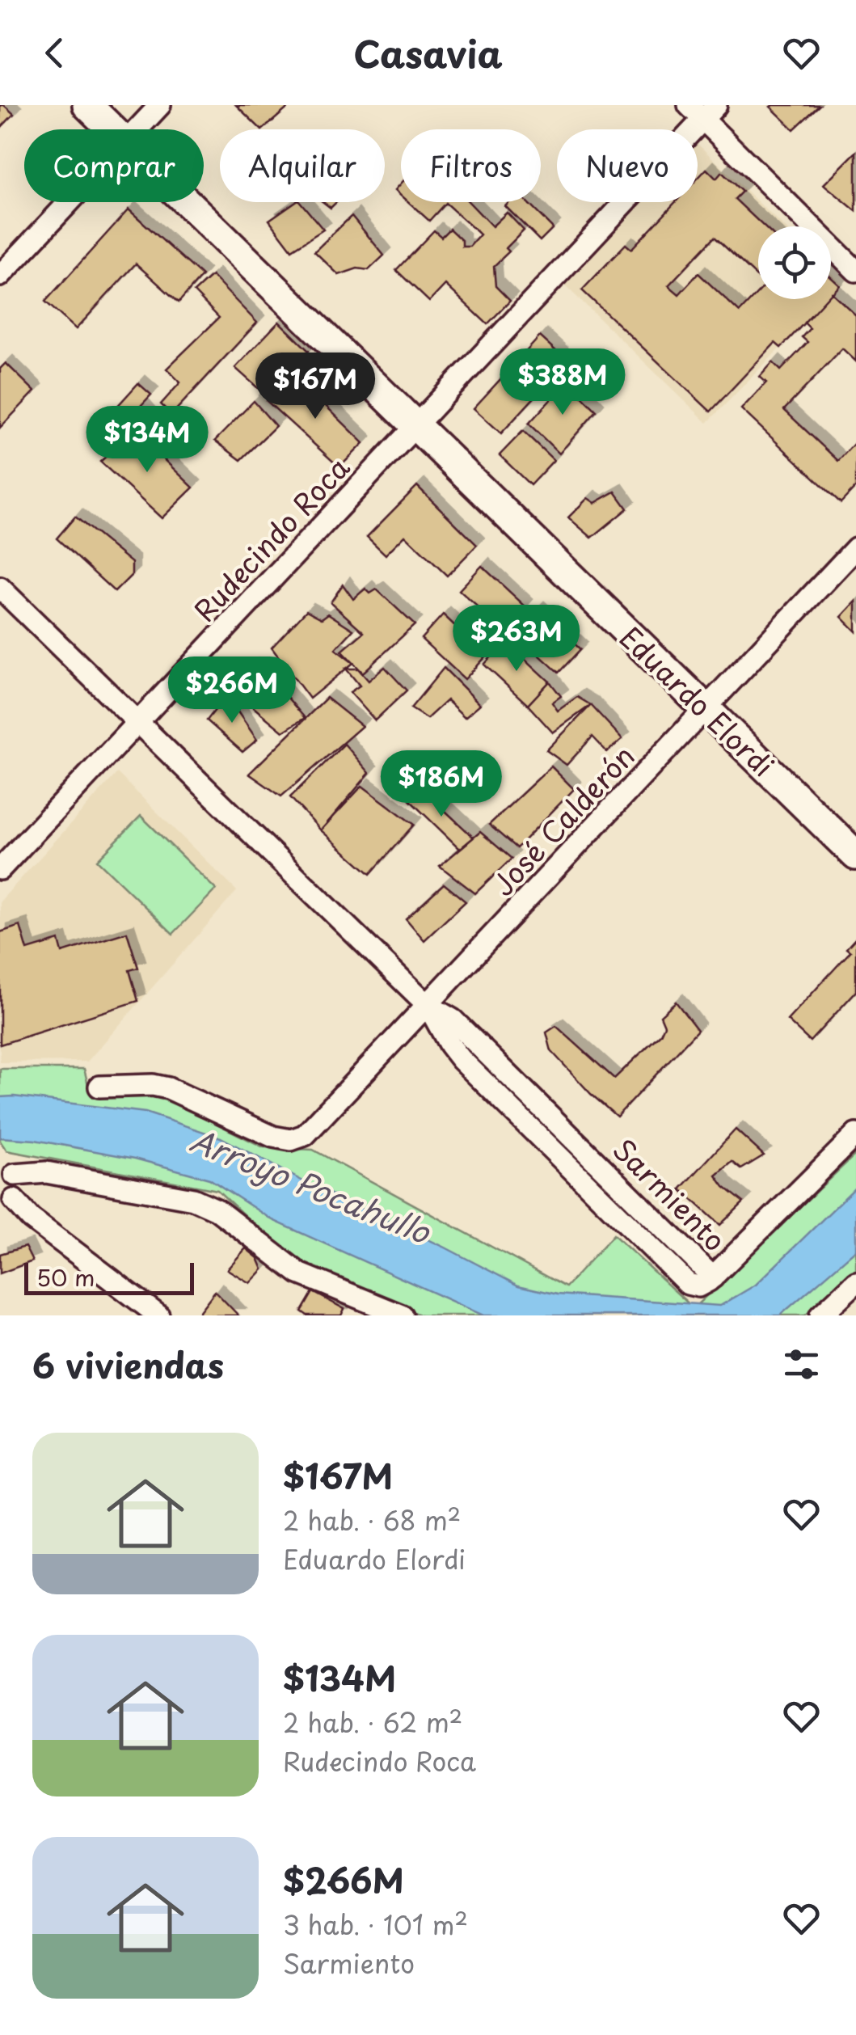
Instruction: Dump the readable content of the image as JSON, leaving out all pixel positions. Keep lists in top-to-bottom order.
{
  "streets": {
    "main road": ["Eduardo Elordi"],
    "street": ["Rudecindo Roca", "José Calderón", "Sarmiento"]
  },
  "crossings": [
    ["Rudecindo Roca", "Eduardo Elordi"],
    ["Rudecindo Roca", "Sarmiento"],
    ["Eduardo Elordi", "José Calderón"],
    ["José Calderón", "Sarmiento"]
  ],
  "water": ["Arroyo Pocahullo"],
  "scale_bar": "50 m",
  "page": {
    "header": "Casavia",
    "chip": [
      "Comprar",
      "Alquilar",
      "Filtros",
      "Nuevo"
    ],
    "price": [
      "$388M",
      "$167M",
      "$134M",
      "$263M",
      "$266M",
      "$186M"
    ],
    "scale": "50 m",
    "heading": "6 viviendas",
    "list": [
      {
        "name": "$167M",
        "note": "2 hab. · 68 m² · Eduardo Elordi"
      },
      {
        "name": "$134M",
        "note": "2 hab. · 62 m² · Rudecindo Roca"
      },
      {
        "name": "$266M",
        "note": "3 hab. · 101 m² · Sarmiento"
      }
    ]
  }
}
